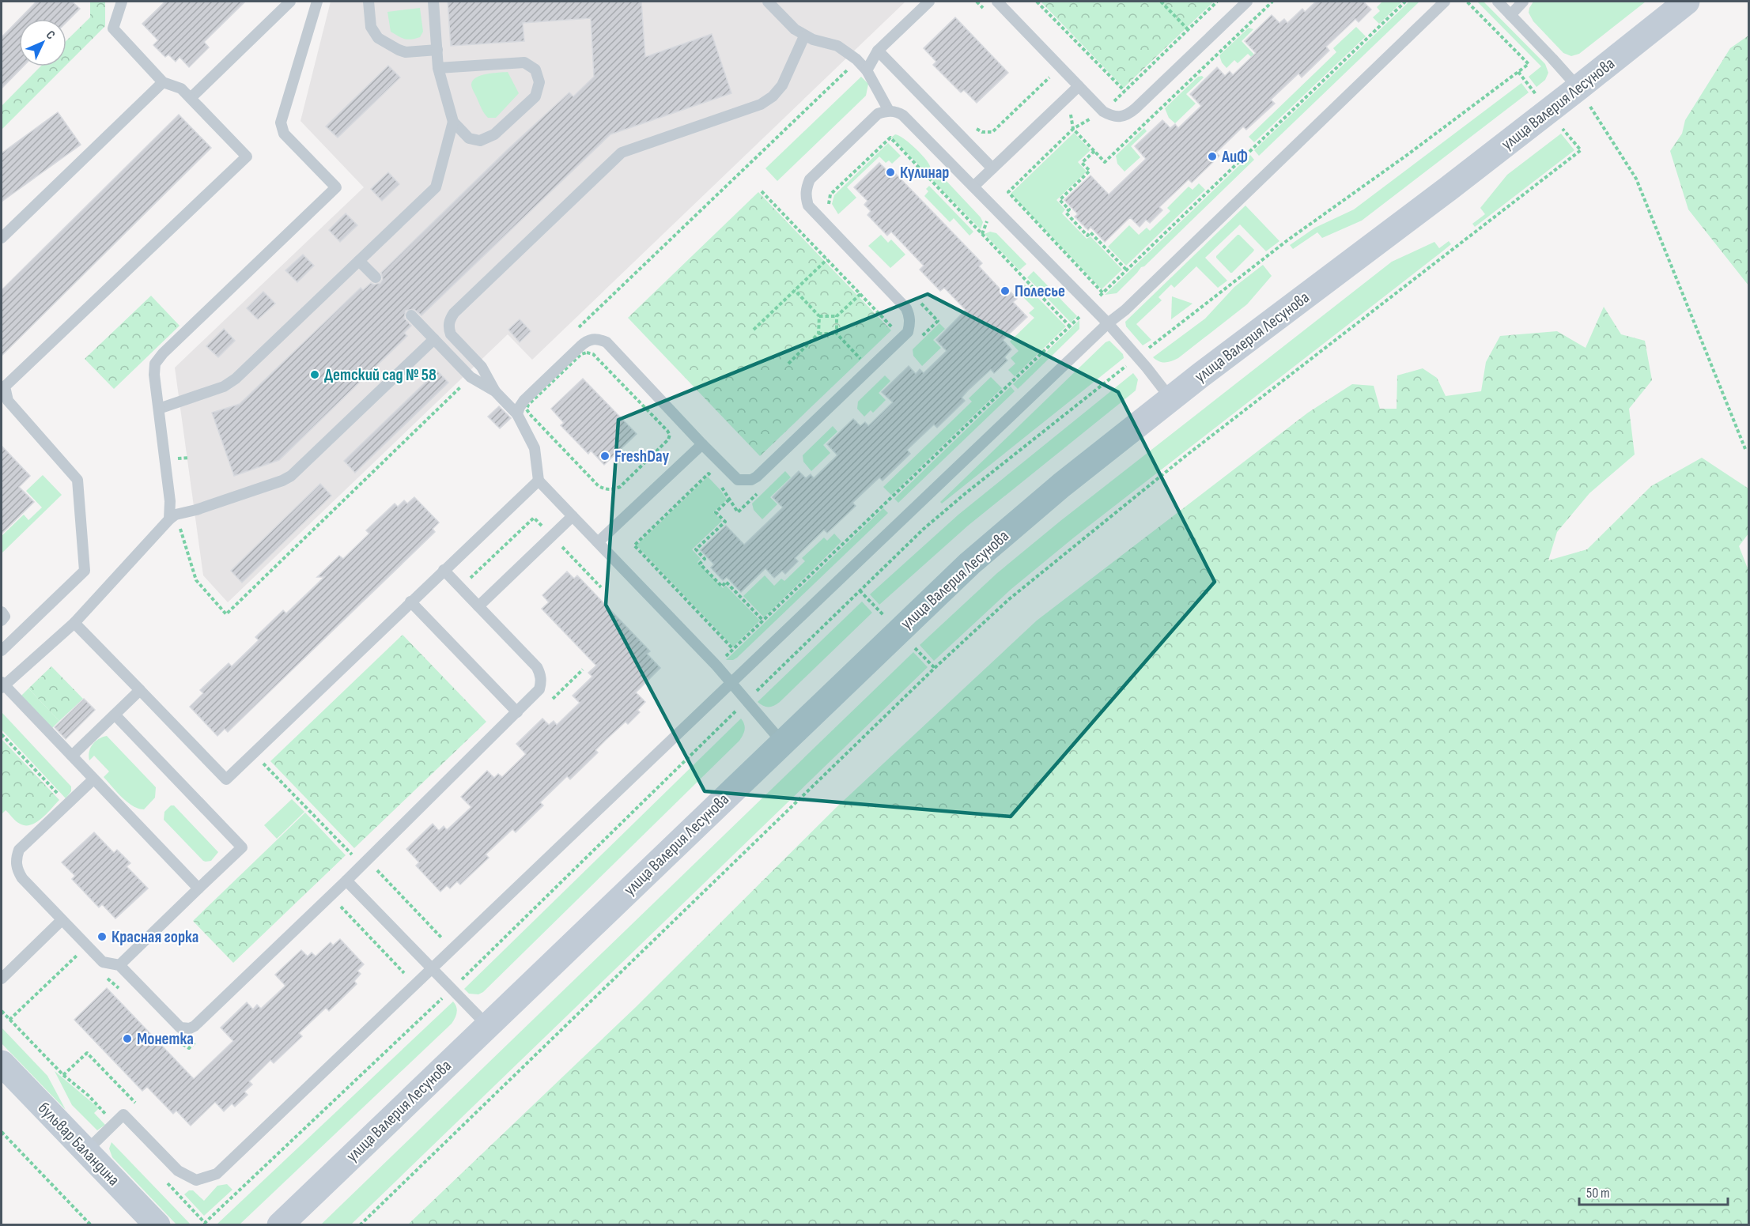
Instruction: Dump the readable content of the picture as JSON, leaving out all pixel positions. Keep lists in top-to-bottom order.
{
  "streets": {
    "main road": ["улица Валерия Лесунова", "бульвар Баландина"]
  },
  "places": [
    "АиФ",
    "Кулинар",
    "Полесье",
    "Детский сад № 58",
    "FreshDay",
    "Красная горка",
    "Монетка"
  ],
  "scale_bar": "50 m",
  "north": "top right"
}
